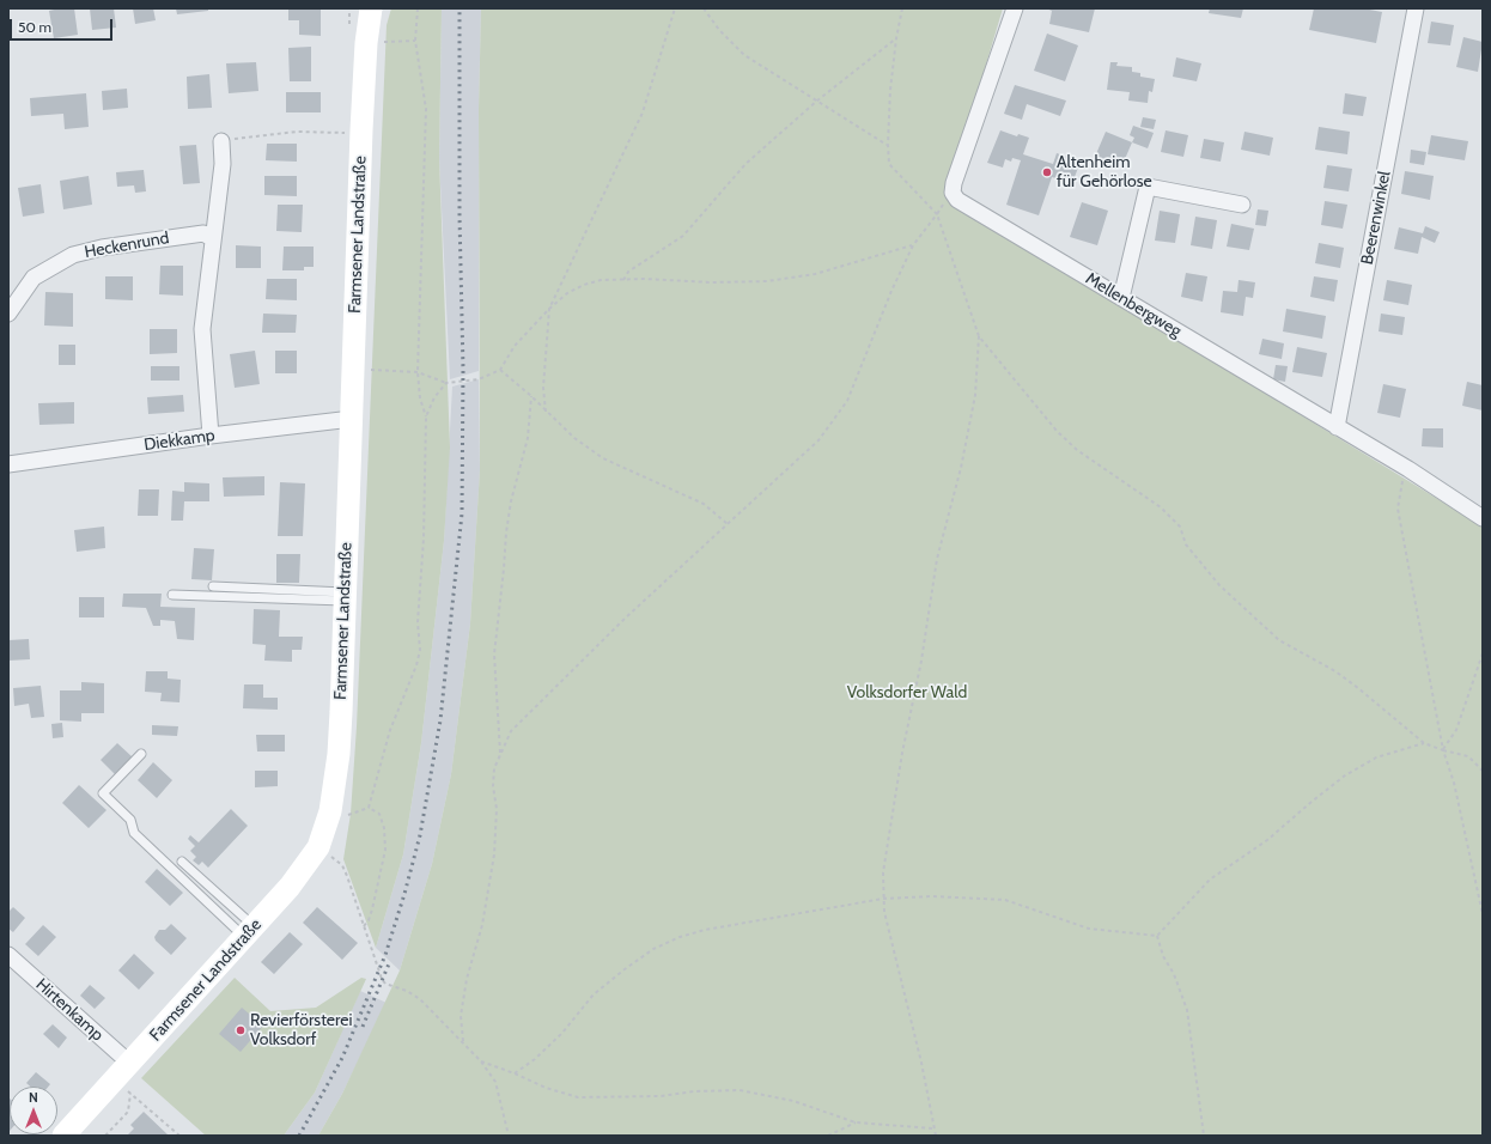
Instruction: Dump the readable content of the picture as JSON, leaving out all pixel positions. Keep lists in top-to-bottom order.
{
  "streets": {
    "main road": ["Farmsener Landstraße"],
    "street": [
      "Beerenwinkel",
      "Heckenrund",
      "Mellenbergweg",
      "Diekkamp",
      "Hirtenkamp"
    ]
  },
  "crossings": [
    ["Beerenwinkel", "Mellenbergweg"],
    ["Farmsener Landstraße", "Diekkamp"],
    ["Farmsener Landstraße", "Hirtenkamp"]
  ],
  "parks": ["Volksdorfer Wald"],
  "places": ["Altenheim für Gehörlose", "Revierförsterei Volksdorf"],
  "scale_bar": "50 m",
  "north": "top"
}
